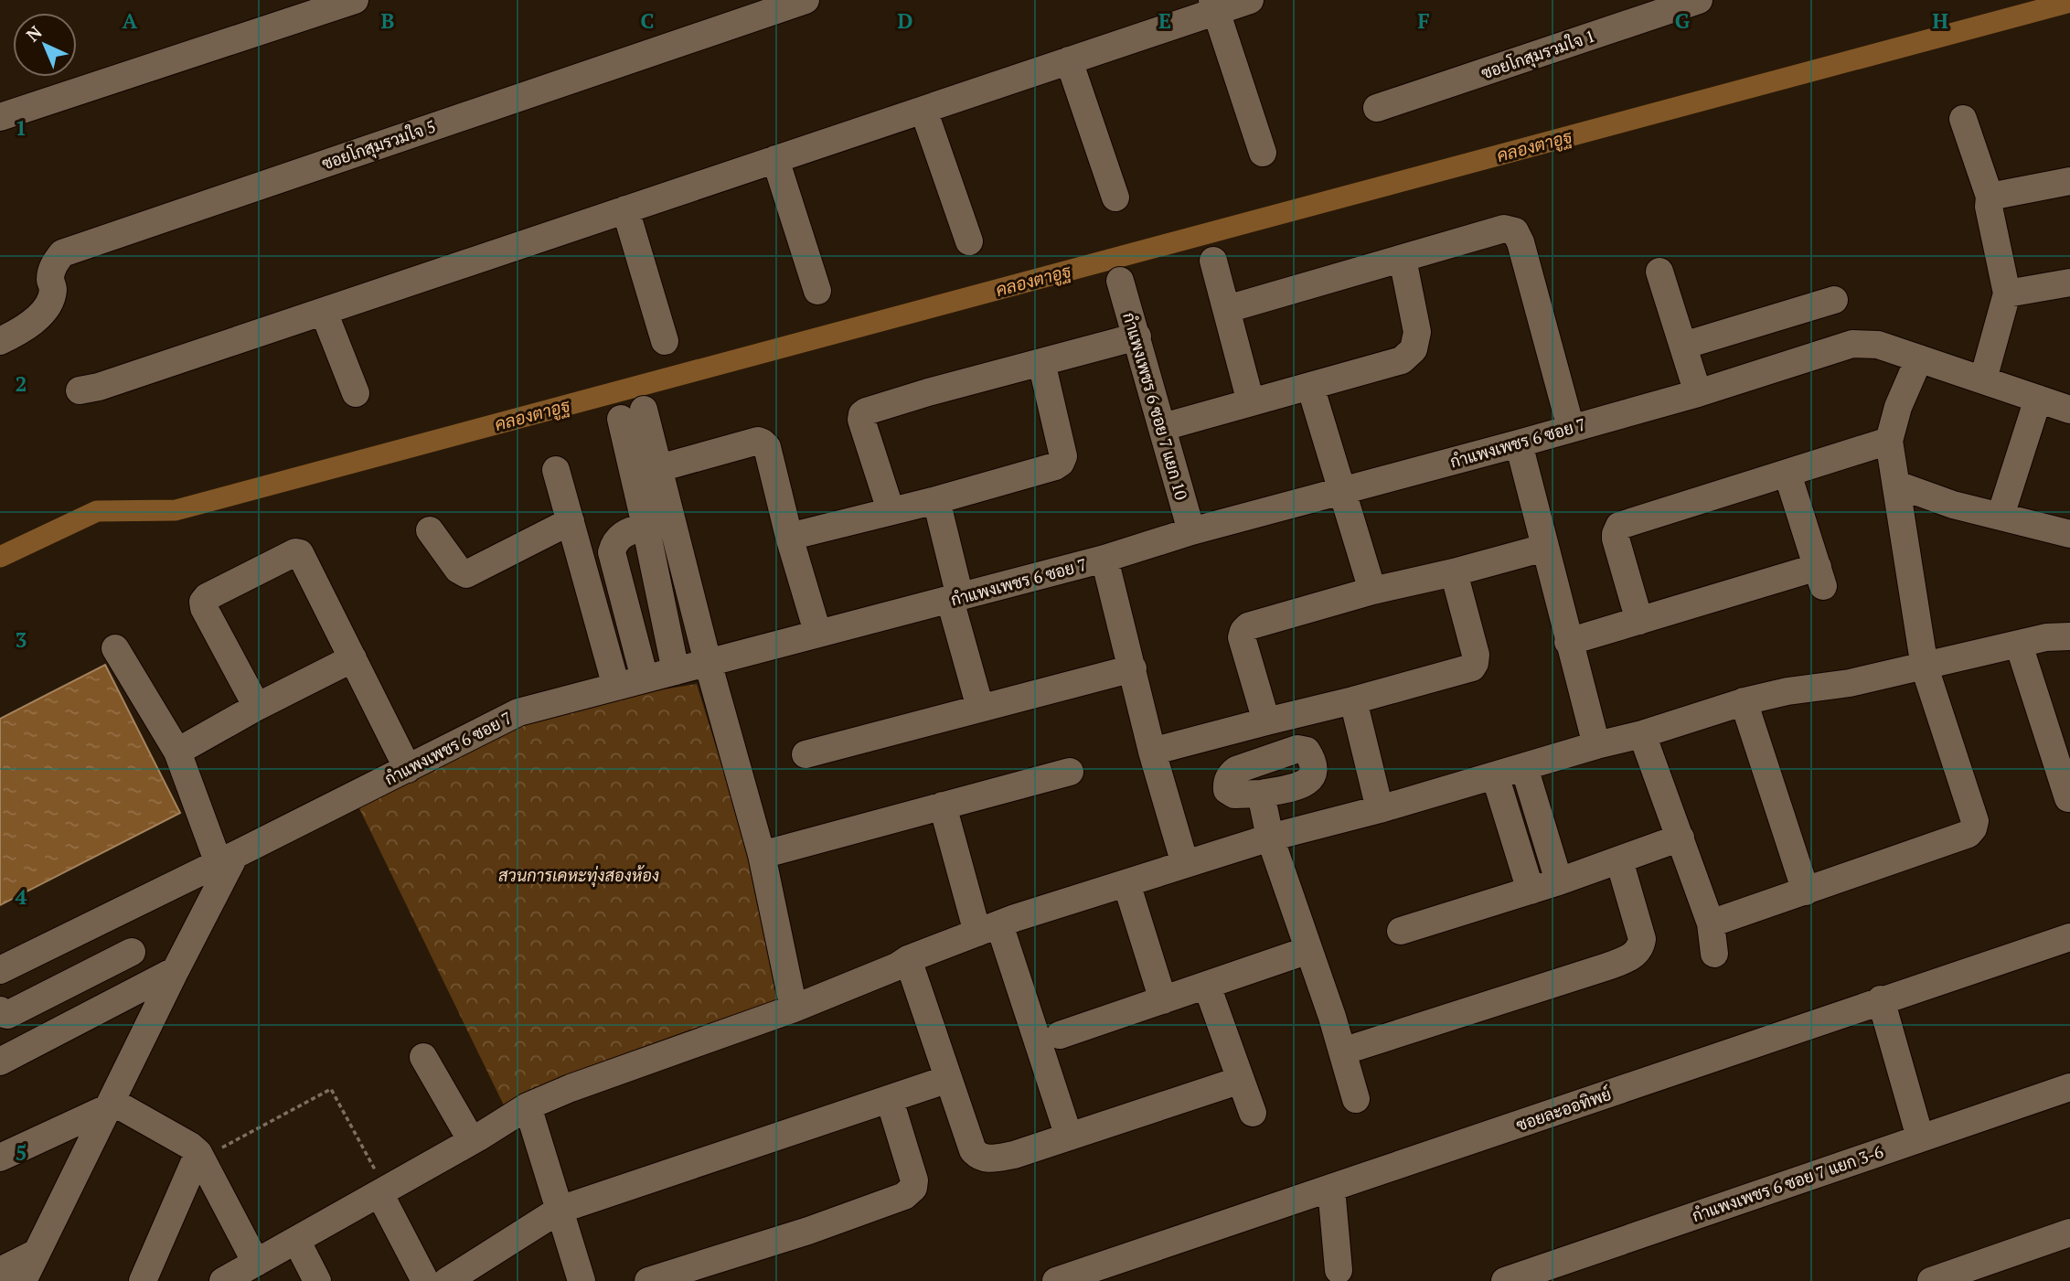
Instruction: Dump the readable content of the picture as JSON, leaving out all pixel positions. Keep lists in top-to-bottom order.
{
  "streets": {
    "street": [
      "ซอยโกสุมรวมใจ 1",
      "ซอยโกสุมรวมใจ 5",
      "กำแพงเพชร 6 ซอย 7 แยก 10",
      "กำแพงเพชร 6 ซอย 7",
      "ซอยละออทิพย์",
      "กำแพงเพชร 6 ซอย 7 แยก 3-6"
    ]
  },
  "crossings": [
    ["กำแพงเพชร 6 ซอย 7 แยก 10", "กำแพงเพชร 6 ซอย 7"]
  ],
  "water": ["คลองตาอูฐ"],
  "parks": ["สวนการเคหะทุ่งสองห้อง"],
  "north": "top left",
  "grid": {
    "columns": [
      "A",
      "B",
      "C",
      "D",
      "E",
      "F",
      "G",
      "H"
    ],
    "rows": [
      "1",
      "2",
      "3",
      "4",
      "5"
    ]
  }
}
